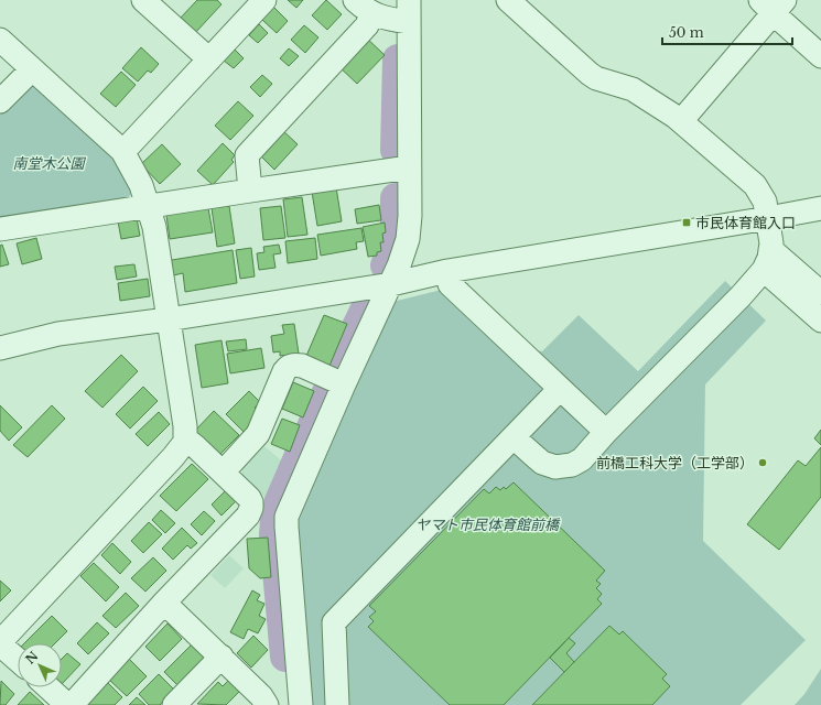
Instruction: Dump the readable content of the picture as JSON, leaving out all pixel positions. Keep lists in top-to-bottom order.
{
  "parks": ["南堂木公園", "ヤマト市民体育館前橋"],
  "places": {
    "transit": ["市民体育館入口"],
    "other": ["前橋工科大学（工学部）"]
  },
  "scale_bar": "50 m",
  "north": "top left"
}
